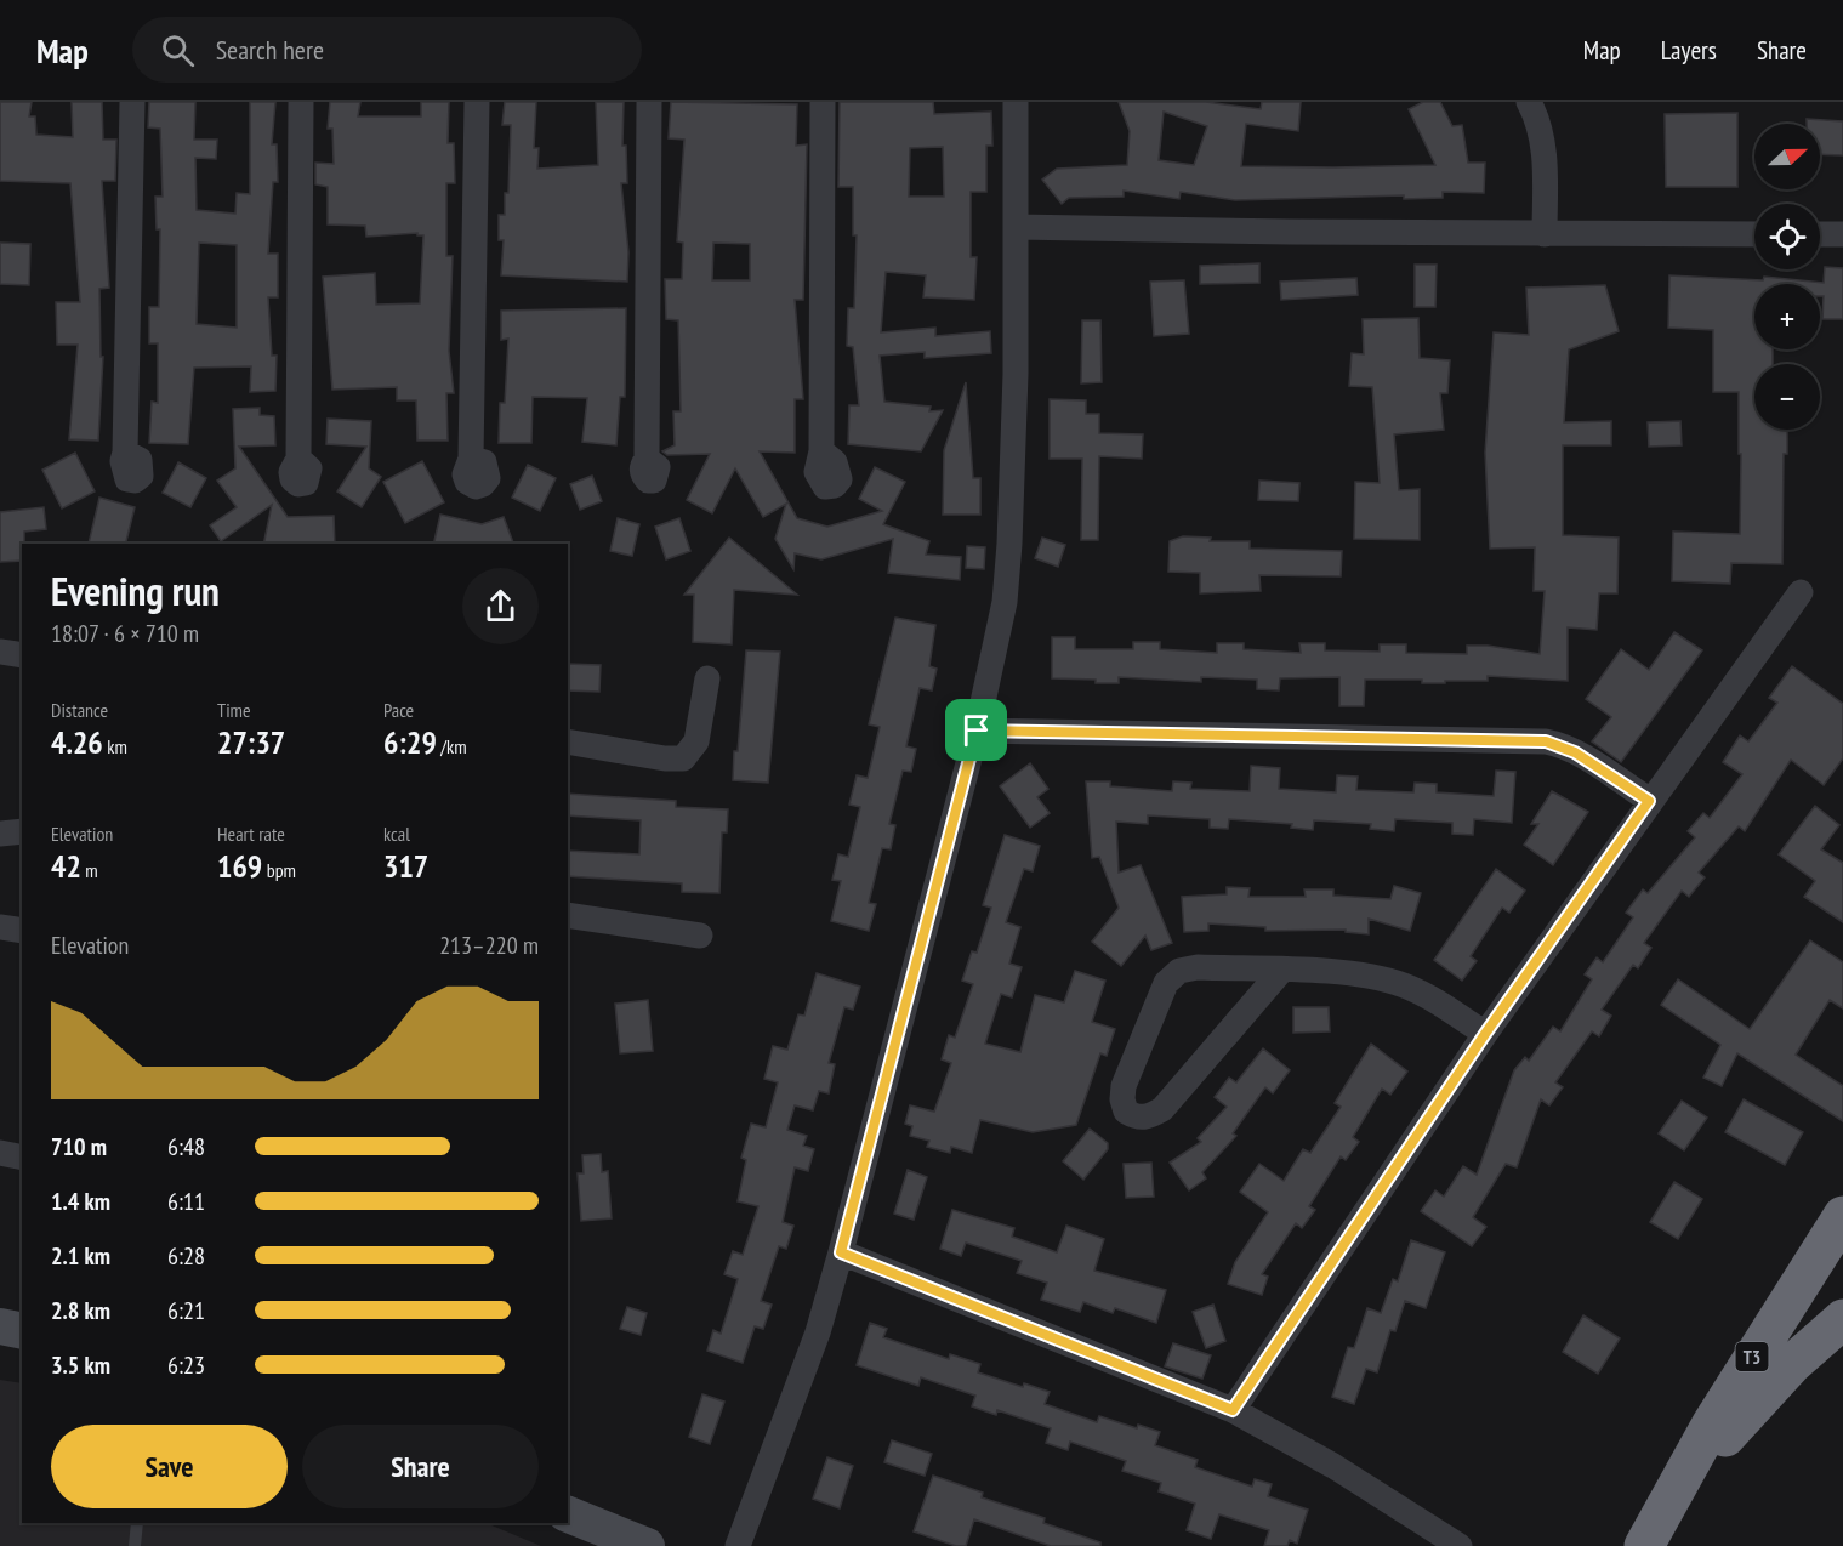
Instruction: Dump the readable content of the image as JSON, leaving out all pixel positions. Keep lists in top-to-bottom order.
{
  "streets": {
    "highway": ["T3"]
  },
  "north": "right",
  "page": {
    "header": "Map",
    "search": "Search here",
    "nav": ["Map", "Layers", "Share"],
    "map_buttons": ["+", "−"],
    "heading": ["Evening run", "18:07 · 6 × 710 m"],
    "stats": [
      ["Distance", "4.26 km"],
      ["Time", "27:37"],
      ["Pace", "6:29 /km"],
      ["Elevation", "42 m"],
      ["Heart rate", "169 bpm"],
      ["kcal", "317"]
    ],
    "chart": ["Elevation", "213–220 m"],
    "list": [
      {
        "name": "710 m",
        "note": "6:48"
      },
      {
        "name": "1.4 km",
        "note": "6:11"
      },
      {
        "name": "2.1 km",
        "note": "6:28"
      },
      {
        "name": "2.8 km",
        "note": "6:21"
      },
      {
        "name": "3.5 km",
        "note": "6:23"
      }
    ],
    "buttons": ["Save", "Share"]
  }
}
